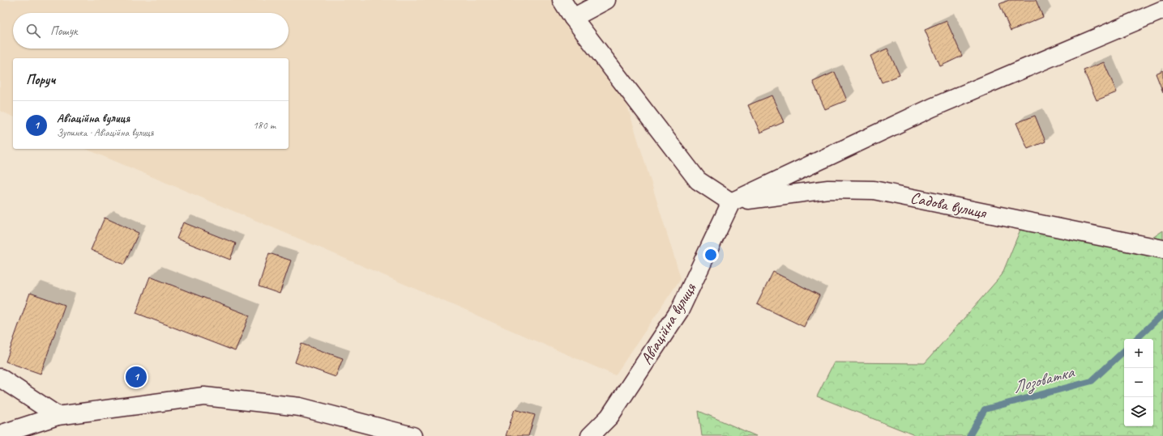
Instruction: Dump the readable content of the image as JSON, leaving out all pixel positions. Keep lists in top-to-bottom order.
{
  "streets": {
    "street": ["Садова вулиця", "Авіаційна вулиця"]
  },
  "crossings": [
    ["Садова вулиця", "Авіаційна вулиця"]
  ],
  "water": ["Лозоватка"],
  "page": {
    "search": "Пошук",
    "heading": "Поруч",
    "list": [
      {
        "mark": "1",
        "name": "Авіаційна вулиця",
        "note": "Зупинка · Авіаційна вулиця",
        "value": "180 m"
      }
    ],
    "map_buttons": ["+", "−"],
    "pins": "1"
  }
}
